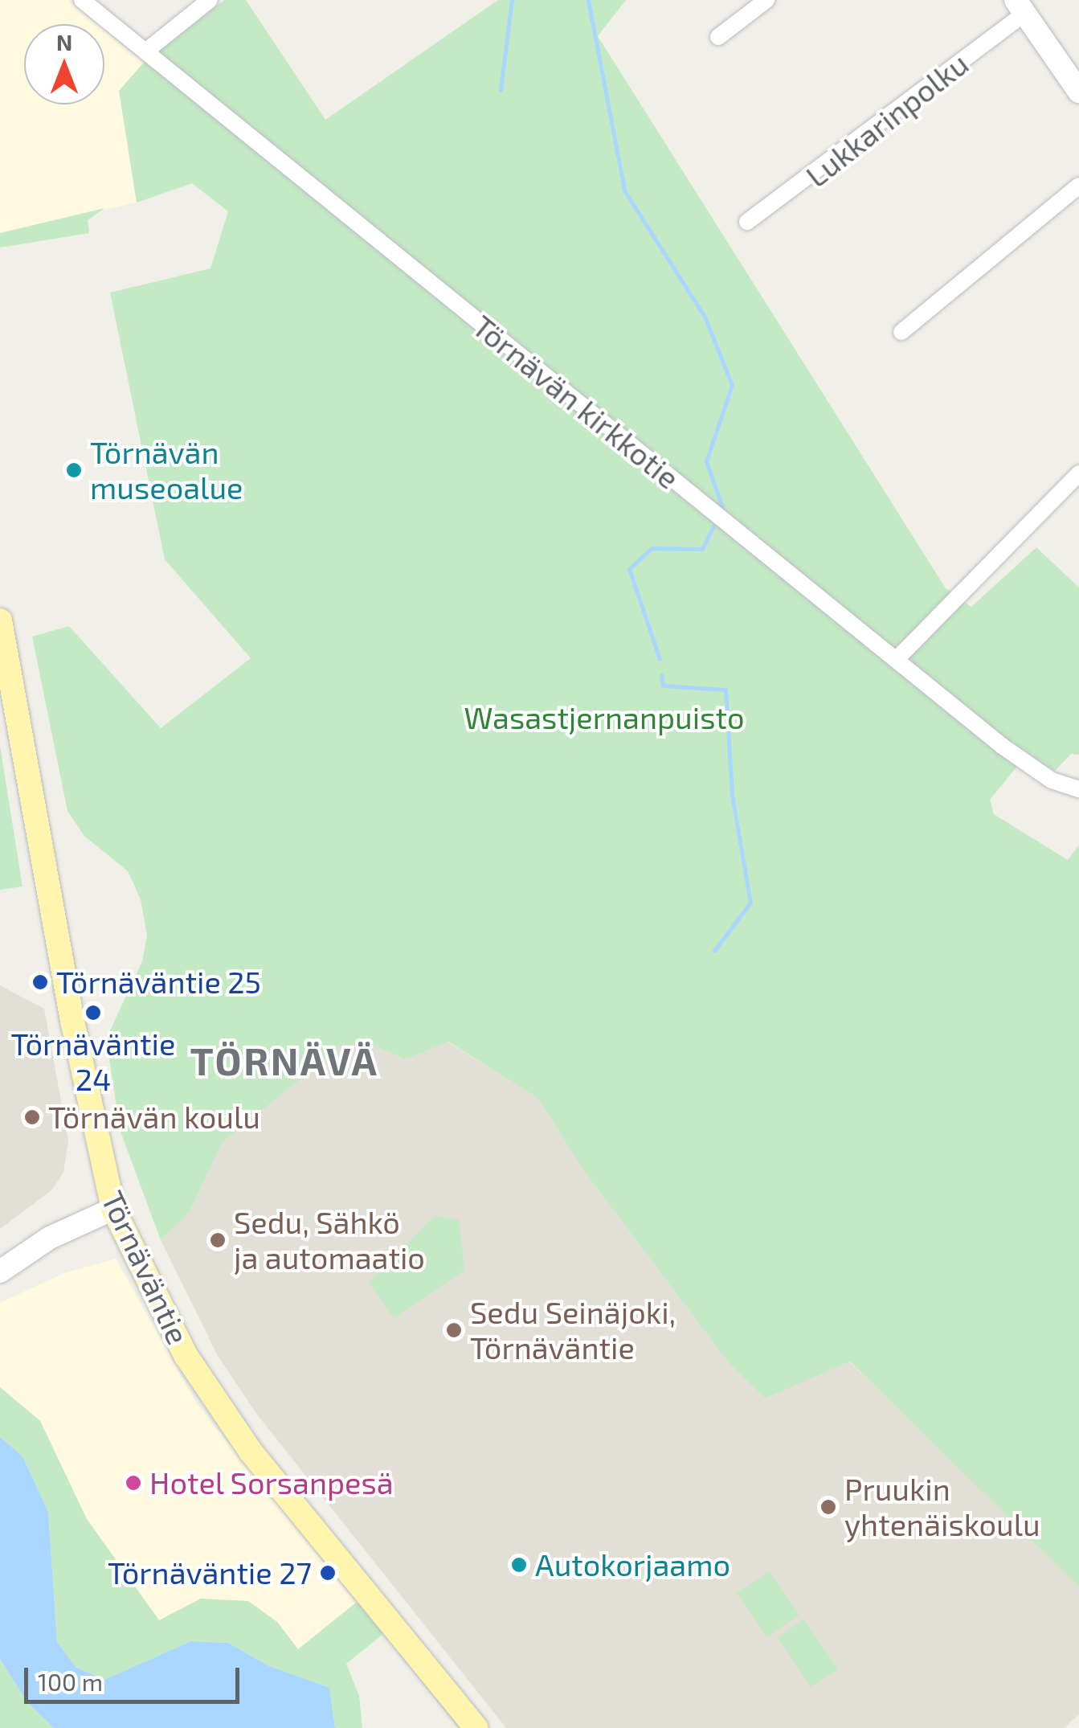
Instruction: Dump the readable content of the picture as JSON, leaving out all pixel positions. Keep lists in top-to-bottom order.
{
  "streets": {
    "main road": ["Törnäväntie"],
    "street": ["Lukkarinpolku", "Törnävän kirkkotie"]
  },
  "districts": ["TÖRNÄVÄ"],
  "parks": ["Wasastjernanpuisto"],
  "places": [
    "Törnävän museoalue",
    "Törnäväntie 25",
    "Törnäväntie 24",
    "Törnävän koulu",
    "Sedu, Sähkö ja automaatio",
    "Sedu Seinäjoki, Törnäväntie",
    "Hotel Sorsanpesä",
    "Pruukin yhtenäiskoulu",
    "Autokorjaamo",
    "Törnäväntie 27"
  ],
  "scale_bar": "100 m",
  "north": "top"
}
